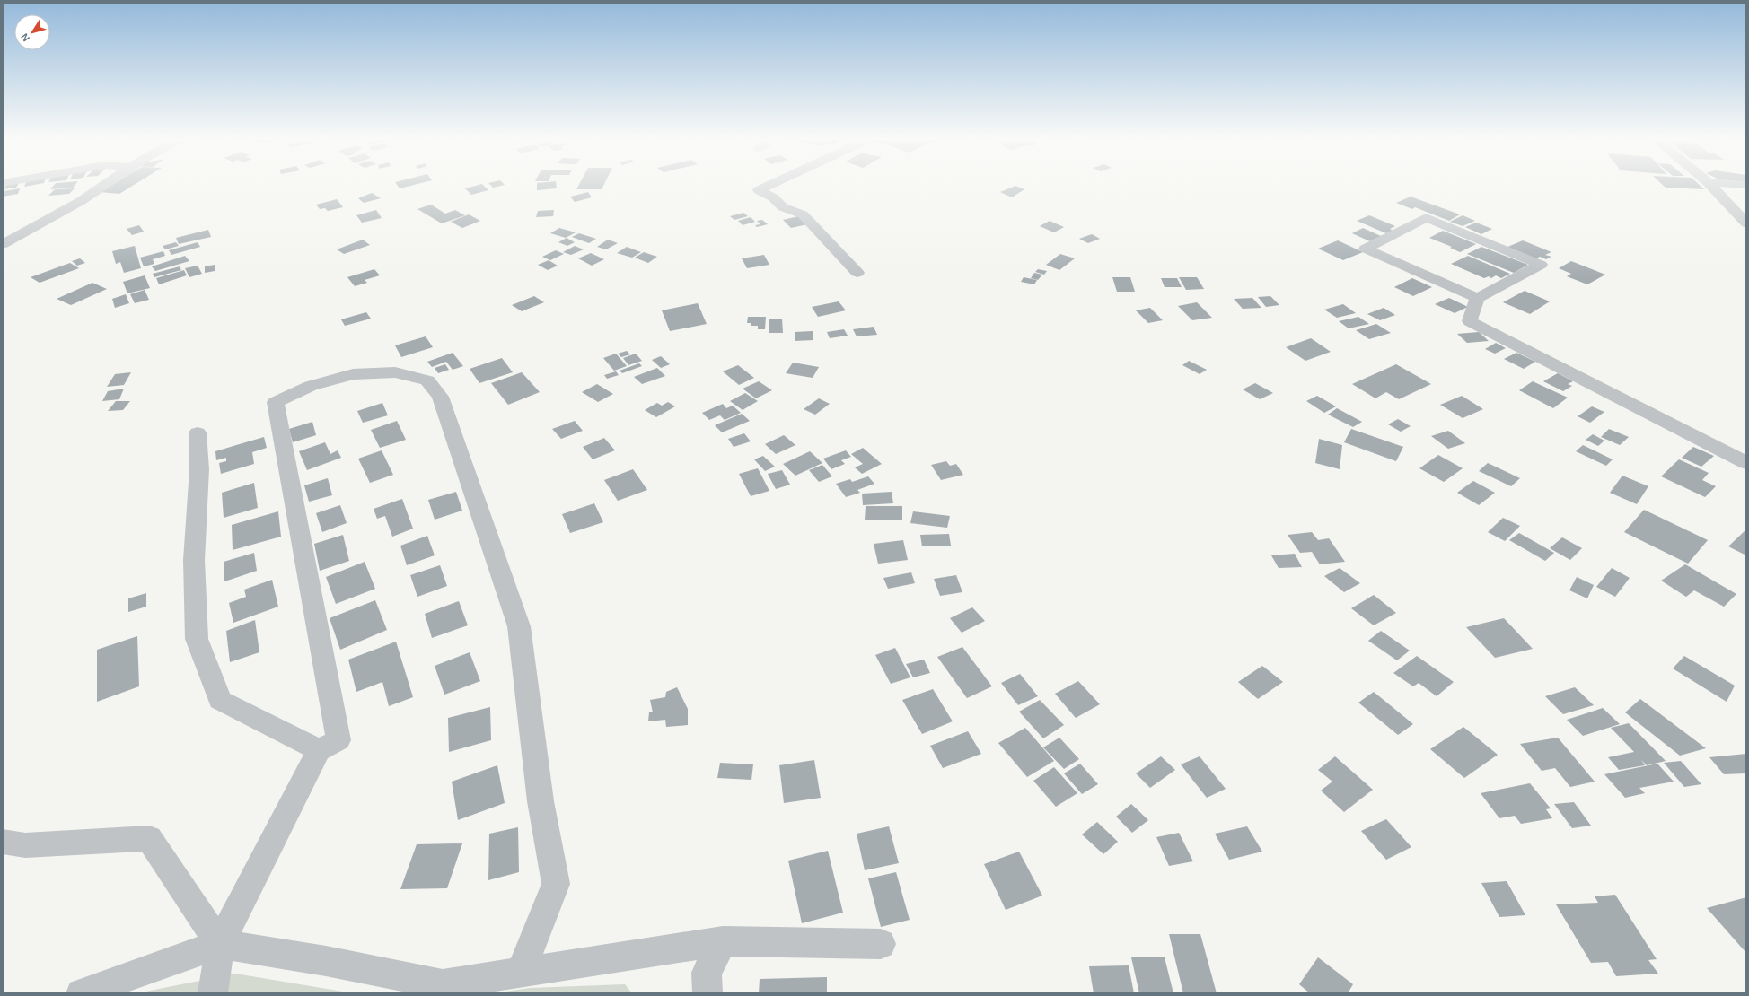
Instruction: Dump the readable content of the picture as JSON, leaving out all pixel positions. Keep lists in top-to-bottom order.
{
  "north": "bottom left"
}
